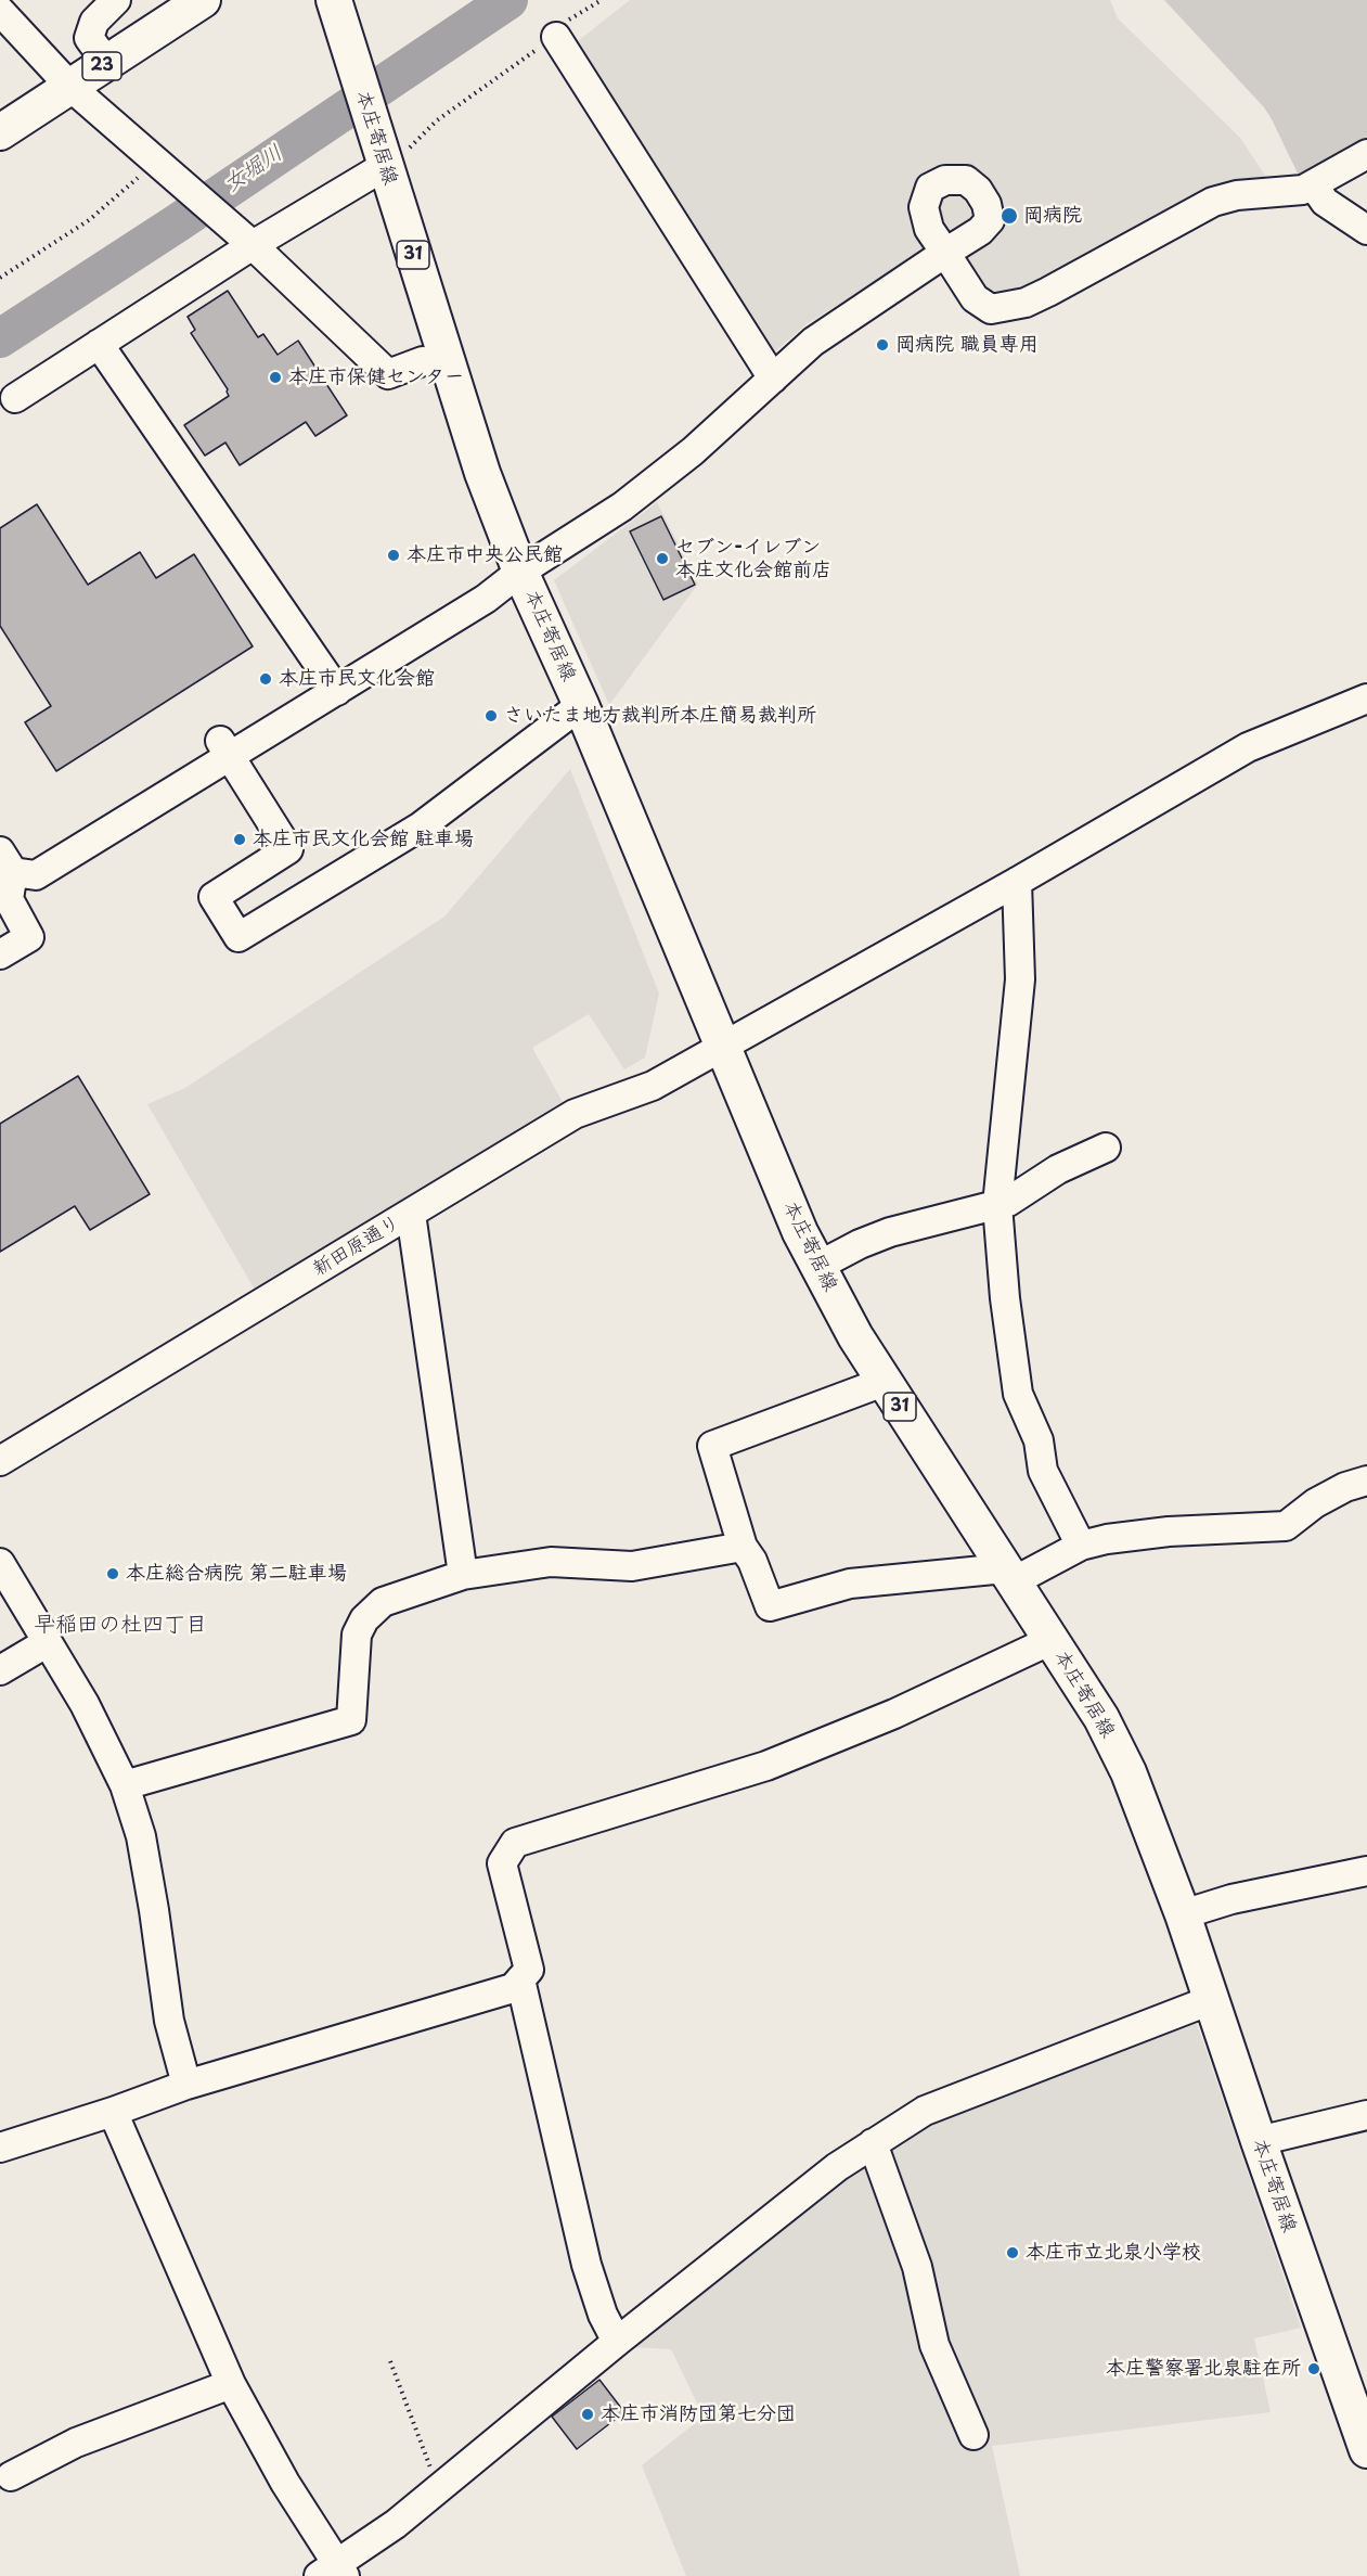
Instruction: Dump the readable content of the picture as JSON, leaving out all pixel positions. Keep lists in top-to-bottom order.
{
  "streets": {
    "main road": ["23", "本庄寄居線", "31"],
    "street": ["新田原通り"]
  },
  "crossings": [
    ["本庄寄居線", "新田原通り"]
  ],
  "districts": ["早稲田の杜四丁目"],
  "water": ["女堀川"],
  "places": [
    "岡病院",
    "岡病院 職員専用",
    "本庄市保健センター",
    "本庄市中央公民館",
    "セブン-イレブン 本庄文化会館前店",
    "本庄市民文化会館",
    "さいたま地方裁判所本庄簡易裁判所",
    "本庄市民文化会館 駐車場",
    "本庄総合病院 第二駐車場",
    "本庄市立北泉小学校",
    "本庄警察署北泉駐在所",
    "本庄市消防団第七分団"
  ]
}
